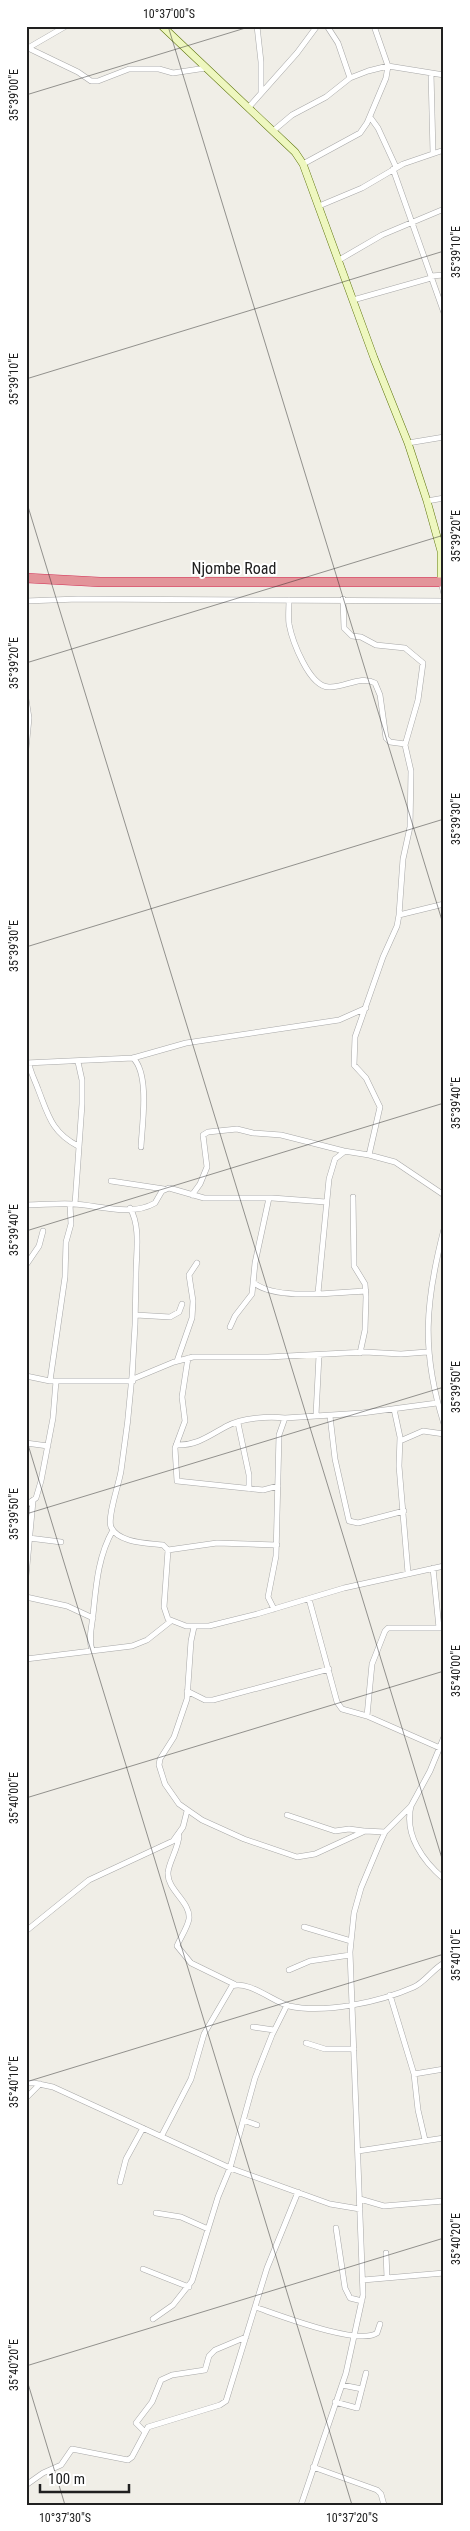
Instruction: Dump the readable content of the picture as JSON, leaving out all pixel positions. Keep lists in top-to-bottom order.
{
  "streets": {
    "highway": ["Njombe Road"]
  },
  "scale_bar": "100 m",
  "coordinates": [
    "10°37'00\"S",
    "35°39'00\"E",
    "35°39'10\"E",
    "35°39'20\"E",
    "35°39'30\"E",
    "35°39'40\"E",
    "35°39'50\"E",
    "35°40'00\"E",
    "35°40'10\"E",
    "35°40'20\"E",
    "10°37'30\"S",
    "10°37'20\"S"
  ]
}
